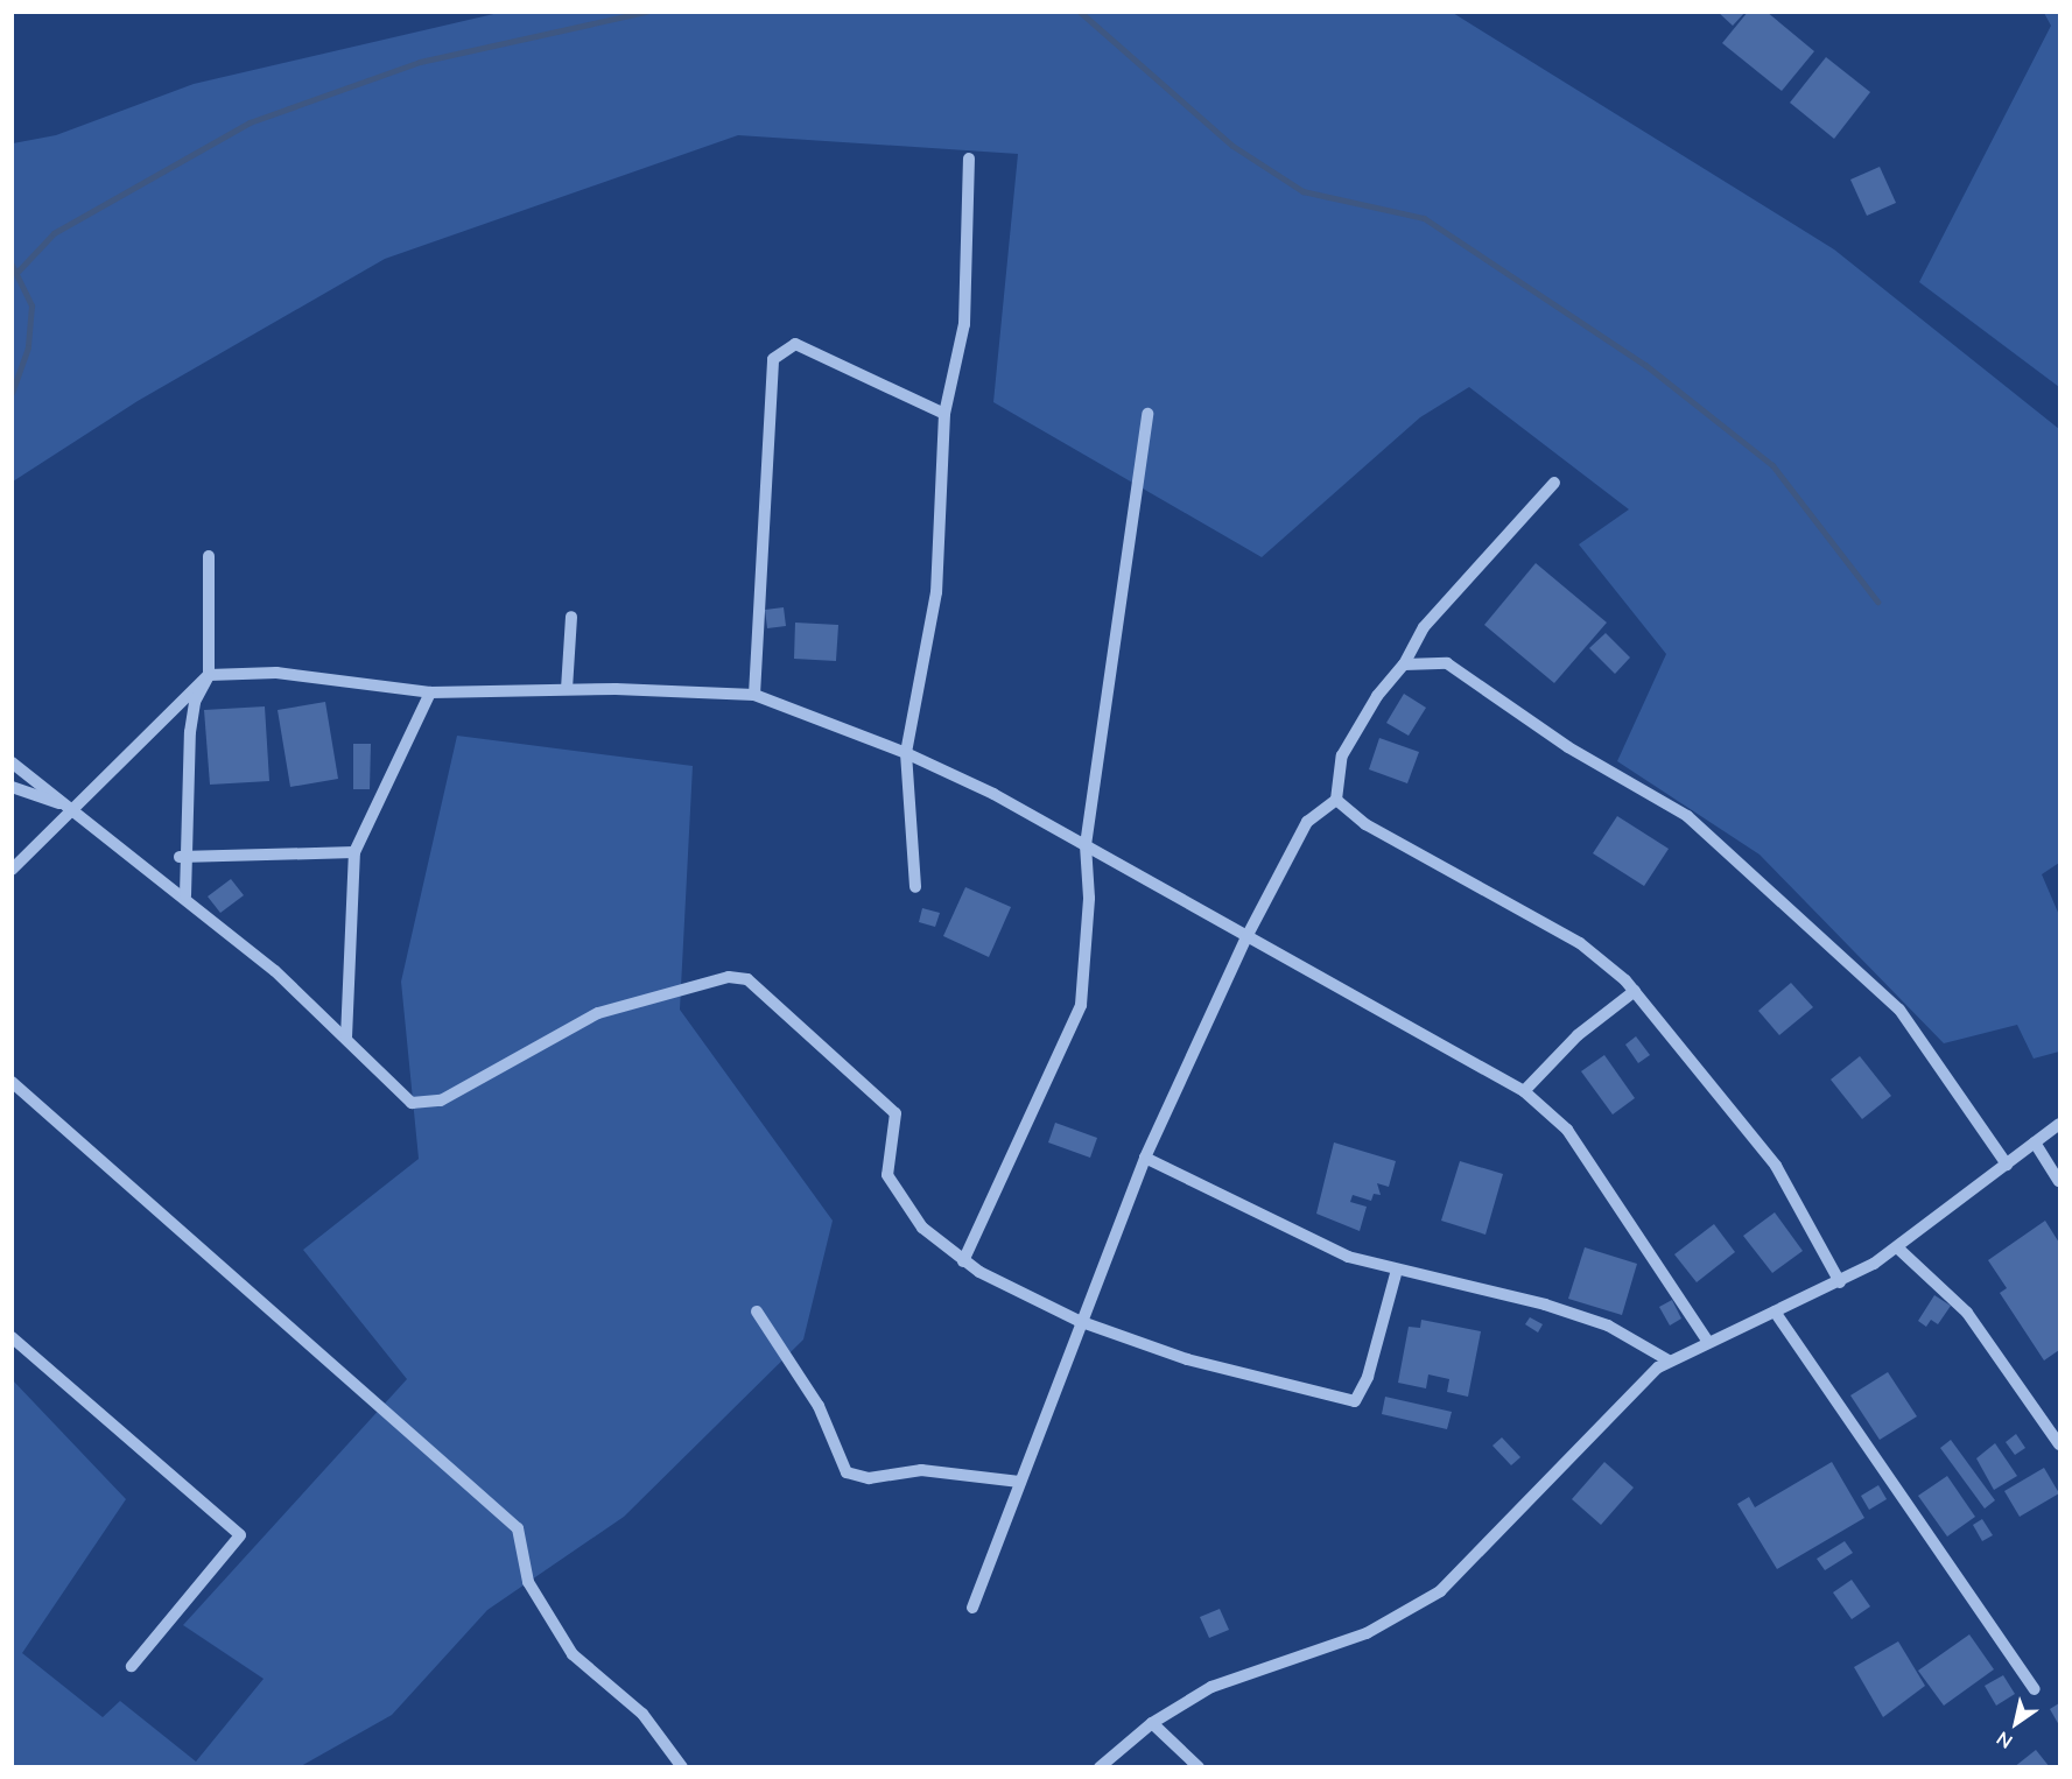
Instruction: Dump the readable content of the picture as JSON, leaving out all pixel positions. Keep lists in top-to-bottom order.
{
  "north": "bottom left"
}
